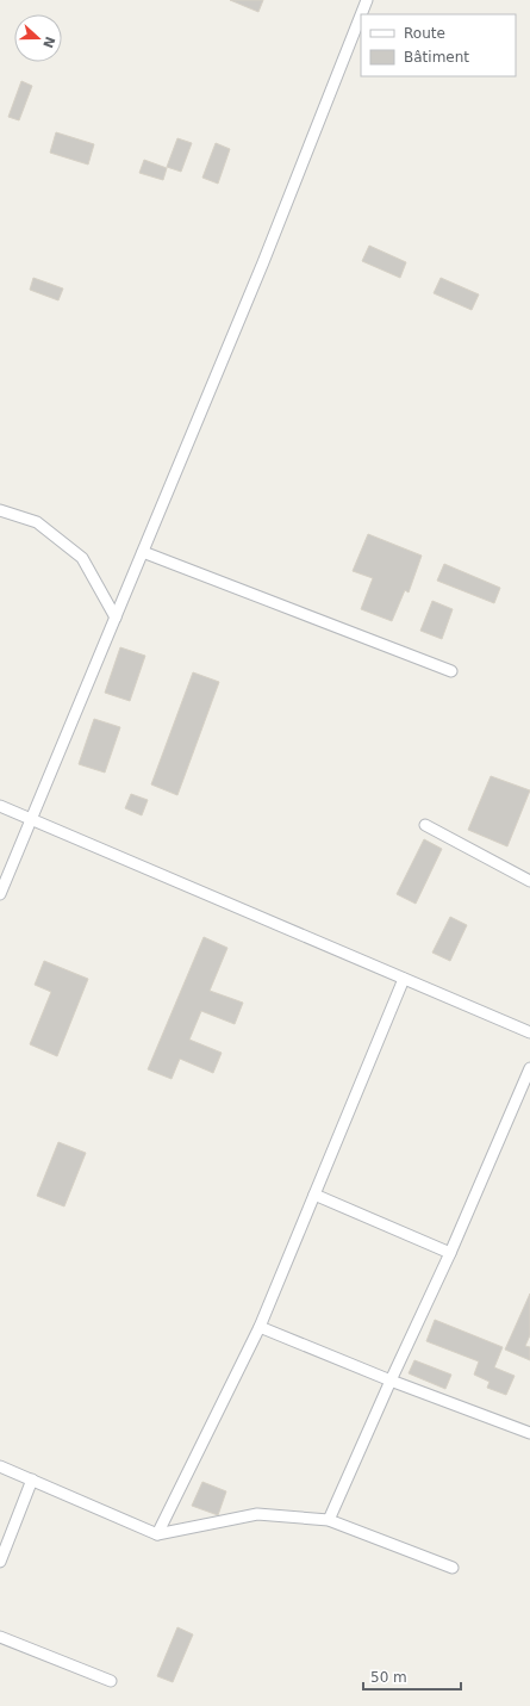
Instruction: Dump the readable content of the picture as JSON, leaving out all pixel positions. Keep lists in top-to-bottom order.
{
  "legend": ["Route", "Bâtiment"],
  "scale_bar": "50 m",
  "north": "right"
}
